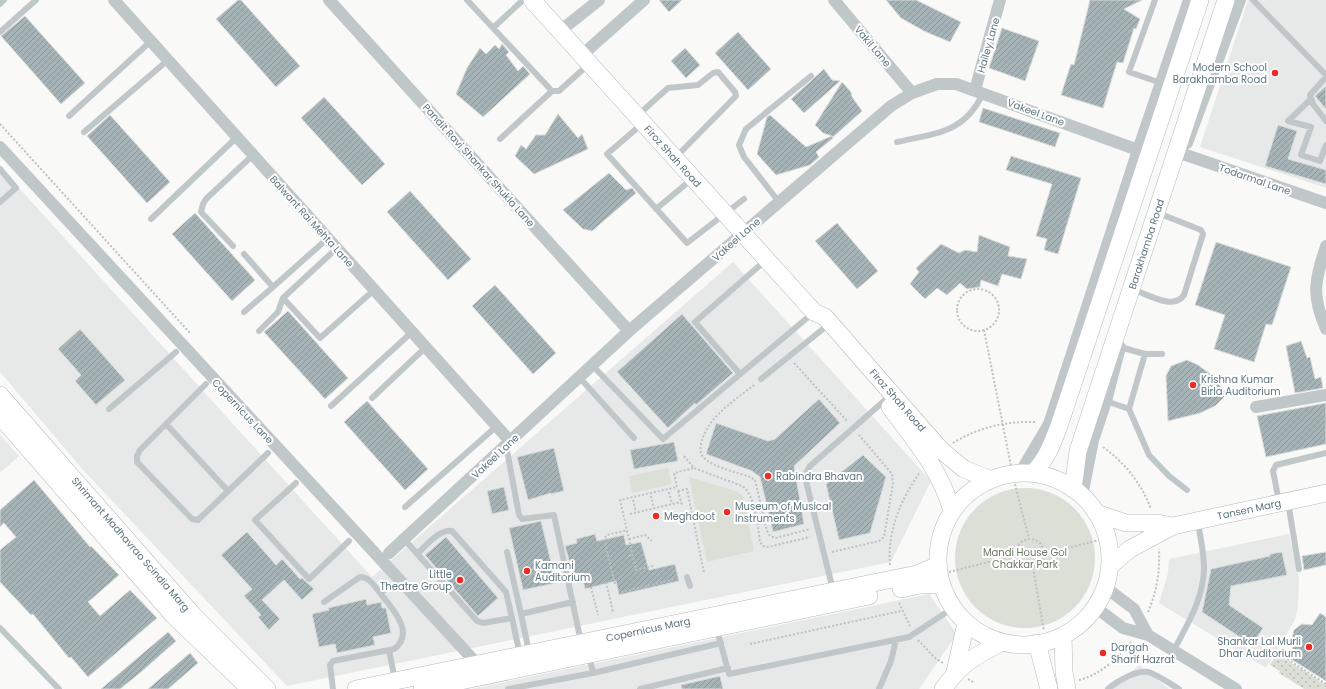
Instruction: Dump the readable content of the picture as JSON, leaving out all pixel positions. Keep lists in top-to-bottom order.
{
  "streets": {
    "main road": [
      "Firoz Shah Road",
      "Barakhamba Road",
      "Tansen Marg",
      "Shrimant Madhavrao Scindia Marg",
      "Copernicus Marg"
    ],
    "street": [
      "Hailey Lane",
      "Vakil Lane",
      "Vakeel Lane",
      "Pandit Ravi Shankar Shukla Lane",
      "Todarmal Lane",
      "Balwant Rai Mehta Lane",
      "Copernicus Lane"
    ]
  },
  "crossings": [
    ["Hailey Lane", "Vakeel Lane"],
    ["Vakil Lane", "Vakeel Lane"],
    ["Vakeel Lane", "Firoz Shah Road"],
    ["Vakeel Lane", "Pandit Ravi Shankar Shukla Lane"],
    ["Vakeel Lane", "Balwant Rai Mehta Lane"],
    ["Copernicus Lane", "Copernicus Marg"]
  ],
  "parks": ["Mandi House Gol Chakkar Park"],
  "places": [
    "Modern School Barakhamba Road",
    "Krishna Kumar Birla Auditorium",
    "Rabindra Bhavan",
    "Museum of Musical Instruments",
    "Meghdoot",
    "Kamani Auditorium",
    "Little Theatre Group",
    "Shankar Lal Murli Dhar Auditorium",
    "Dargah Sharif Hazrat"
  ]
}
